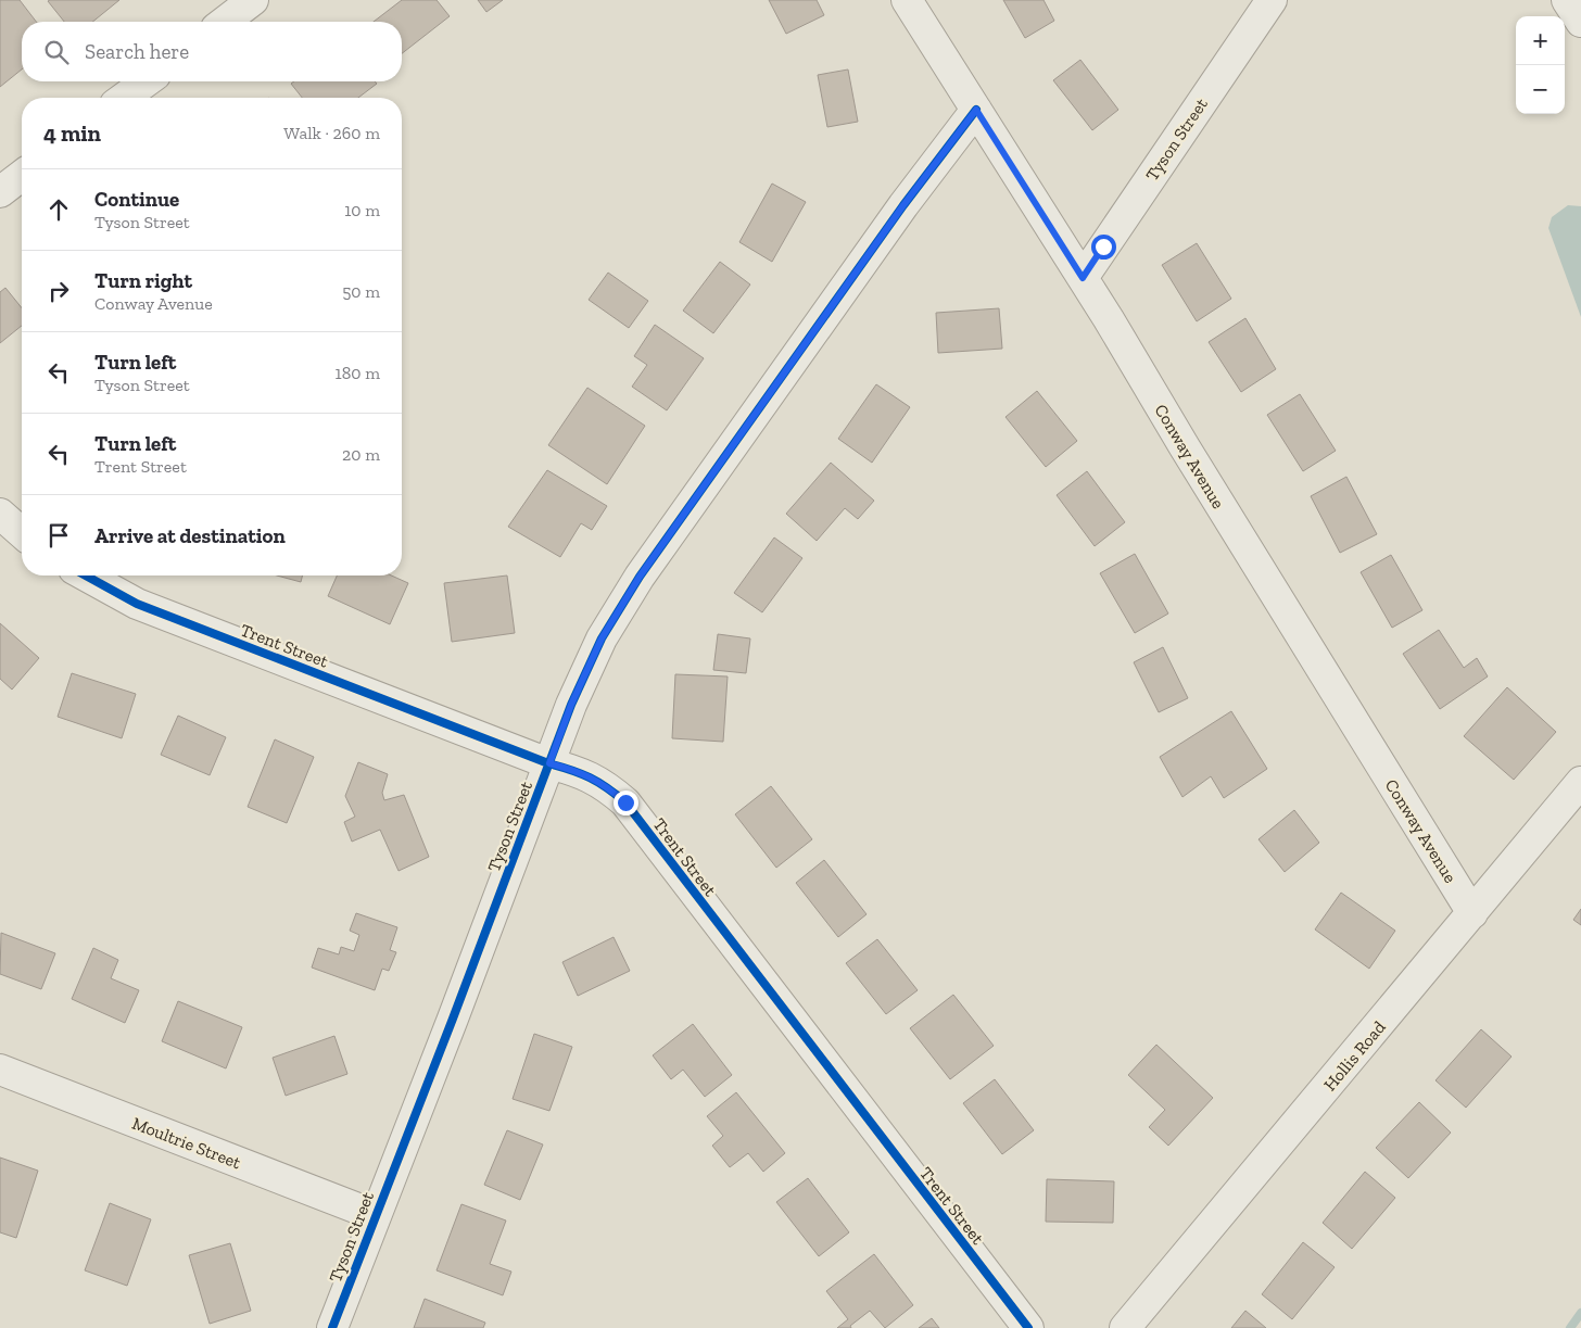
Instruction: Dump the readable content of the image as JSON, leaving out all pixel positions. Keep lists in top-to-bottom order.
{
  "streets": {
    "street": [
      "Tyson Street",
      "Conway Avenue",
      "Trent Street",
      "Hollis Road",
      "Moultrie Street"
    ]
  },
  "crossings": [
    ["Tyson Street", "Conway Avenue"],
    ["Tyson Street", "Trent Street"],
    ["Tyson Street", "Moultrie Street"],
    ["Conway Avenue", "Hollis Road"]
  ],
  "page": {
    "map_buttons": ["+", "−"],
    "search": "Search here",
    "heading": ["4 min", "Walk · 260 m"],
    "list": [
      ["Continue", "Tyson Street", "10 m"],
      ["Turn right", "Conway Avenue", "50 m"],
      ["Turn left", "Tyson Street", "180 m"],
      ["Turn left", "Trent Street", "20 m"],
      "Arrive at destination"
    ]
  }
}
